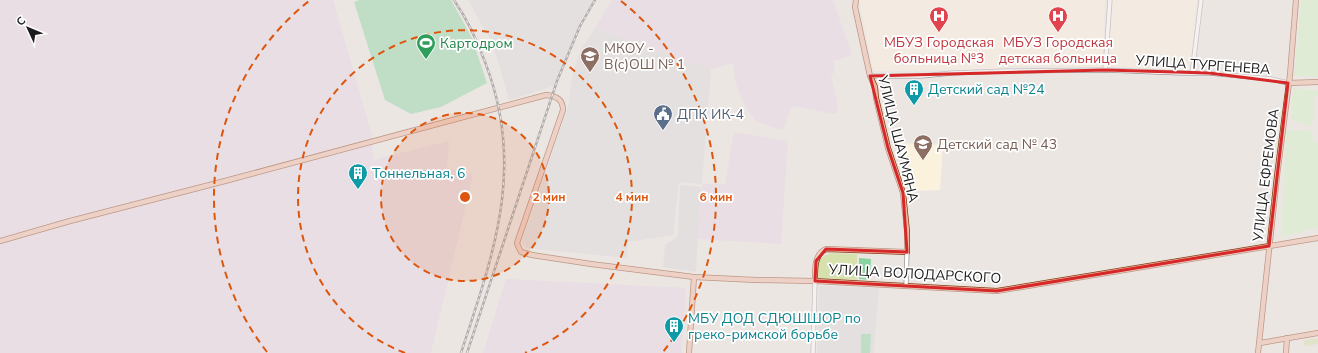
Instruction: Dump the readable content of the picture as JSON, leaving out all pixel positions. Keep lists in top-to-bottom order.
{
  "streets": {
    "main road": [
      "УЛИЦА ТУРГЕНЕВА",
      "УЛИЦА ШАУМЯНА",
      "УЛИЦА ЕФРЕМОВА",
      "УЛИЦА ВОЛОДАРСКОГО"
    ]
  },
  "crossings": [
    ["УЛИЦА ТУРГЕНЕВА", "УЛИЦА ШАУМЯНА"],
    ["УЛИЦА ТУРГЕНЕВА", "УЛИЦА ЕФРЕМОВА"],
    ["УЛИЦА ШАУМЯНА", "УЛИЦА ВОЛОДАРСКОГО"],
    ["УЛИЦА ЕФРЕМОВА", "УЛИЦА ВОЛОДАРСКОГО"]
  ],
  "places": {
    "hospital": ["МБУЗ Городская больница №3", "МБУЗ Городская детская больница"],
    "sports": ["Картодром"],
    "school or university": ["МКОУ - В(с)ОШ № 1", "Детский сад № 43"],
    "building": ["Детский сад №24", "Тоннельная, 6", "МБУ ДОД СДЮШШОР по греко-римской борьбе"],
    "public building": ["ДПК ИК-4"]
  },
  "north": "top left",
  "rings": ["2 мин", "4 мин", "6 мин"]
}
